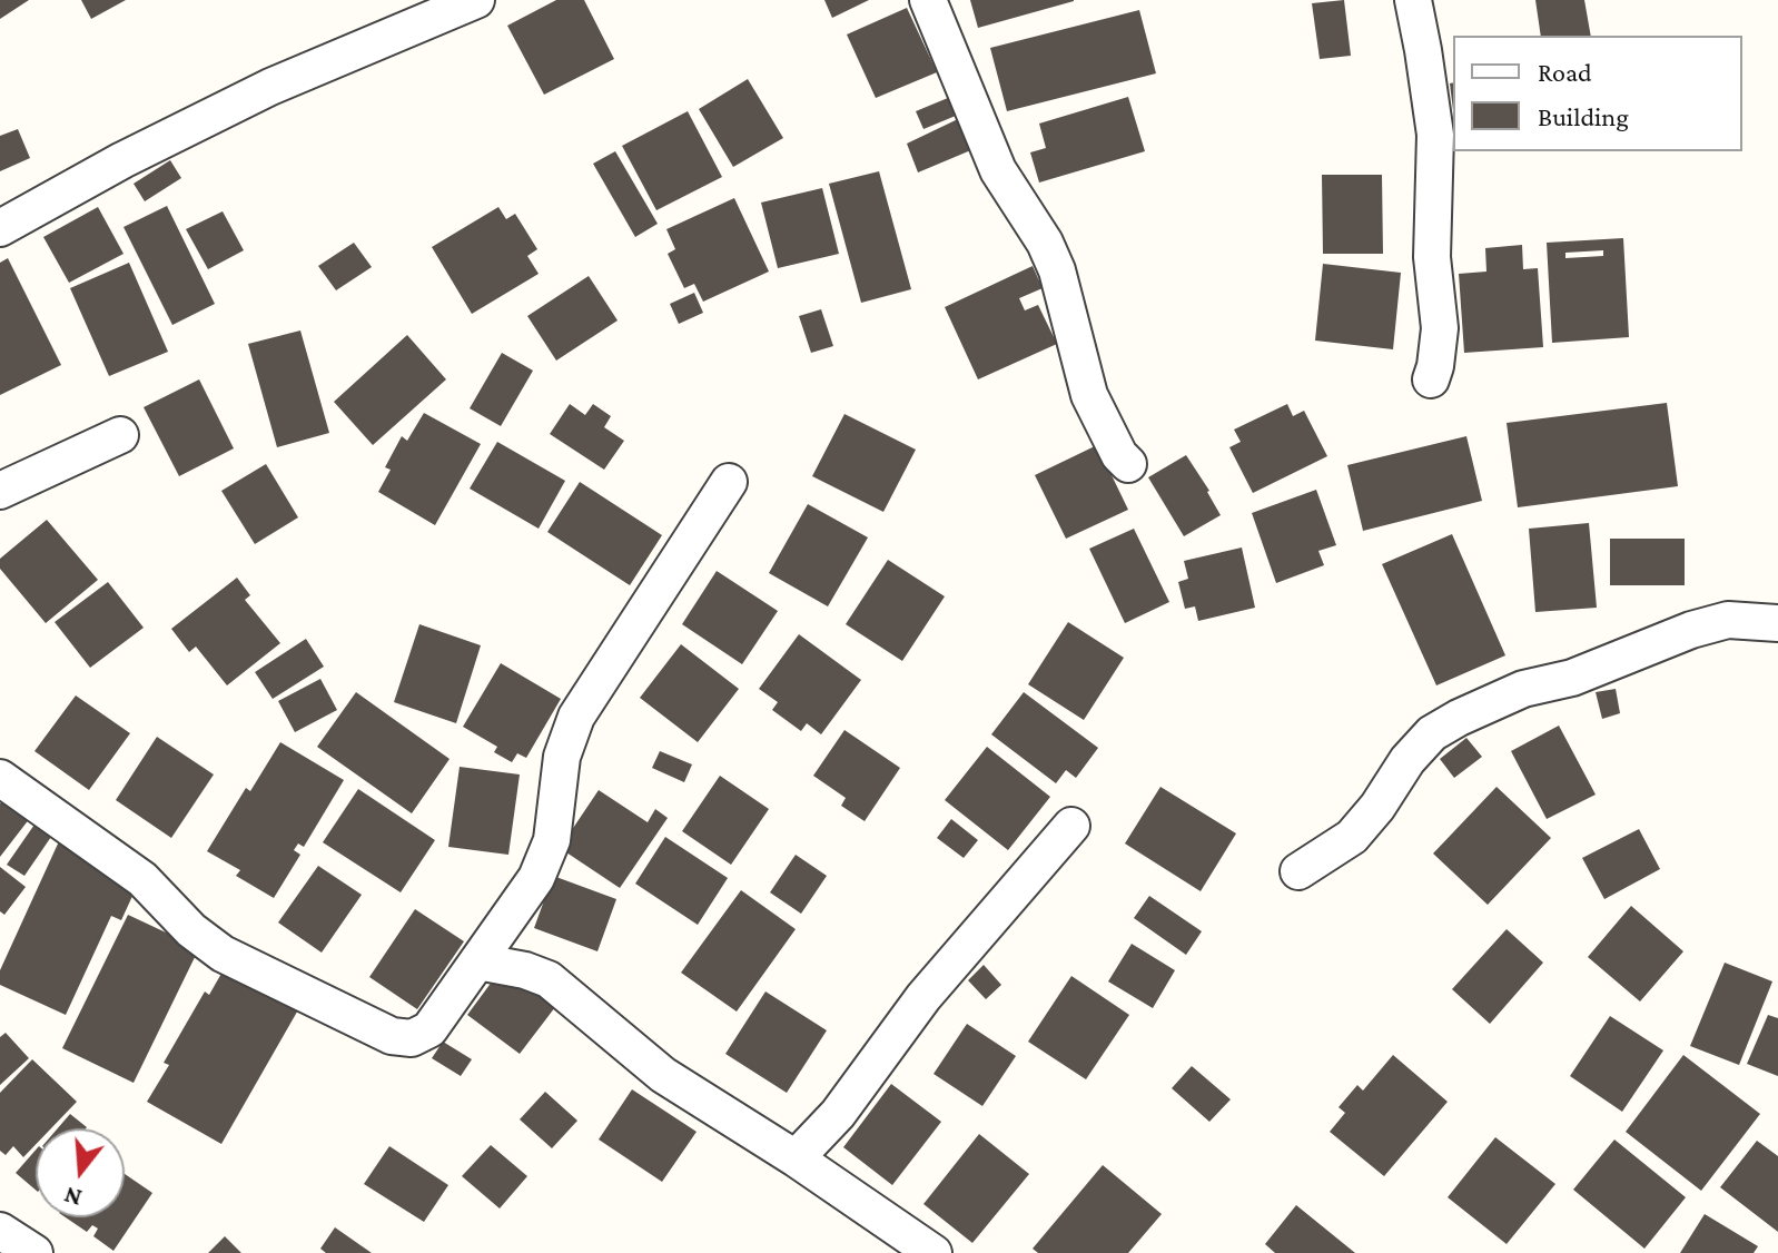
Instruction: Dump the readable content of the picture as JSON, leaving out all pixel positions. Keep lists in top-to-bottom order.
{
  "legend": ["Road", "Building"],
  "north": "bottom"
}
